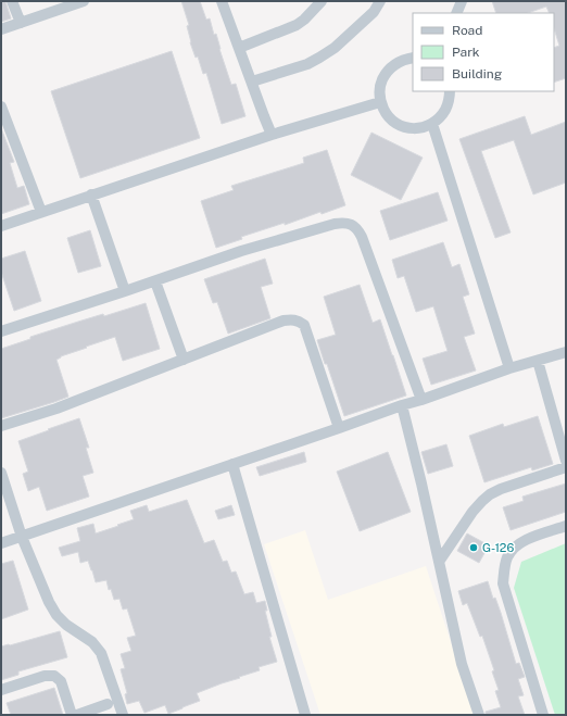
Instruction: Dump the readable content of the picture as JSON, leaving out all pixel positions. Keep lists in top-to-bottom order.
{
  "places": ["G-126"],
  "legend": ["Road", "Park", "Building"]
}
